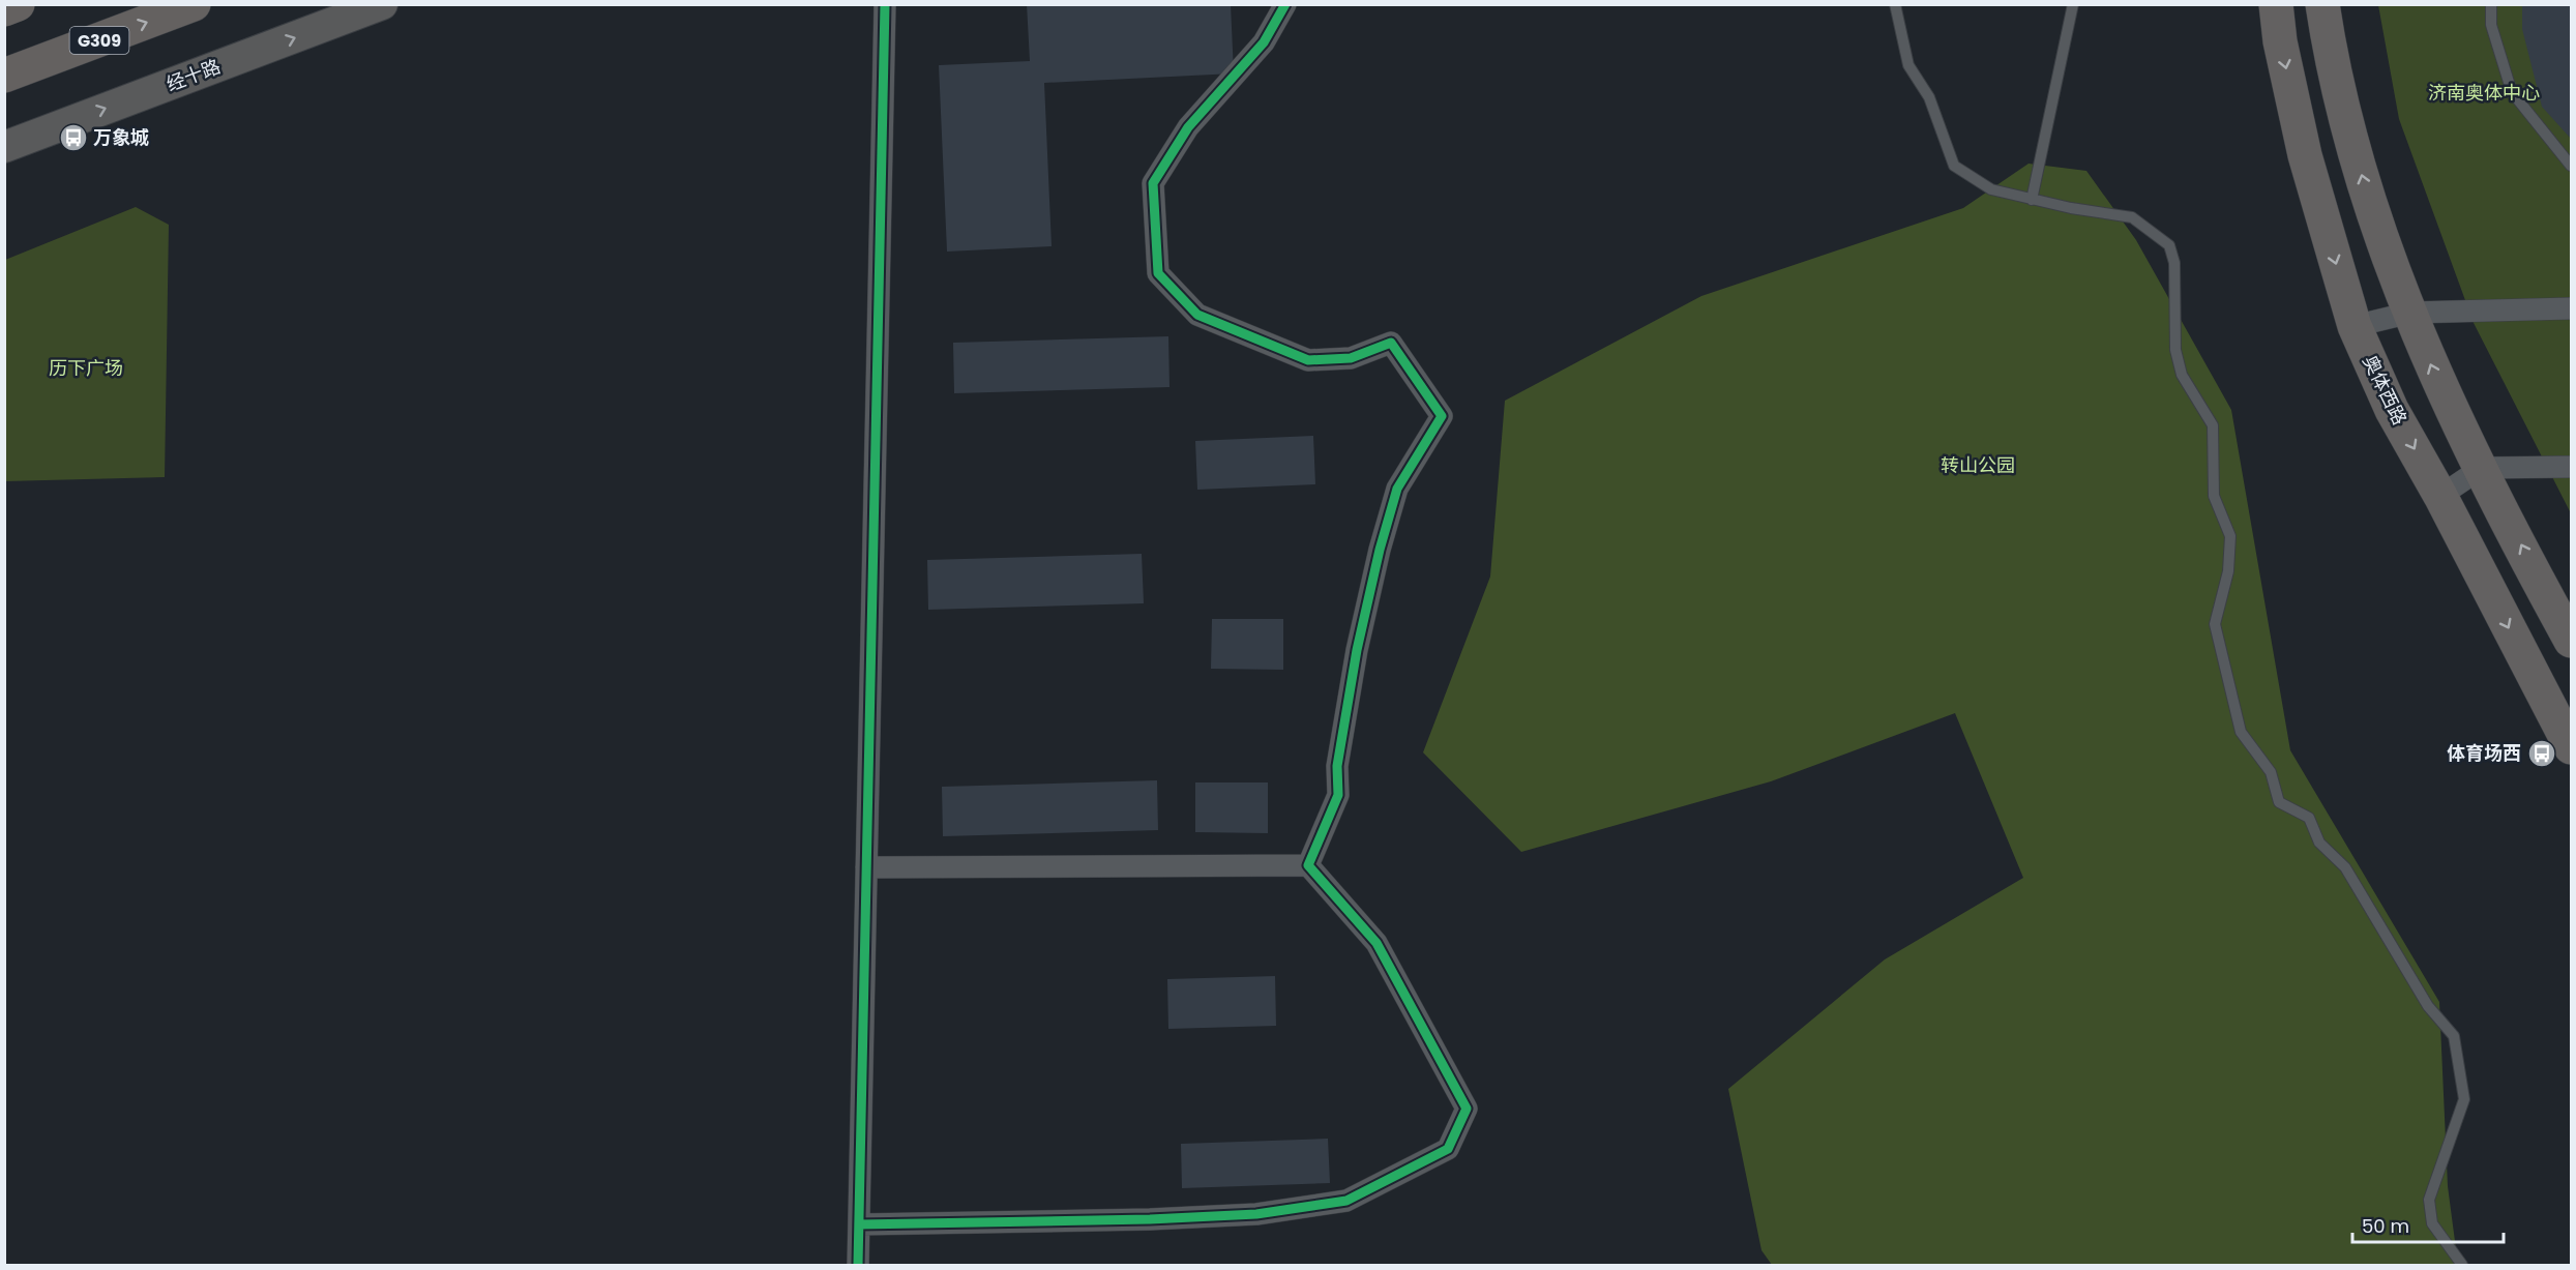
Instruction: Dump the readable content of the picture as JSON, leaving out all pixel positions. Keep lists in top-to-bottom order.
{
  "streets": {
    "highway": ["G309"],
    "main road": ["经十路", "奥体西路"]
  },
  "one_way": ["经十路"],
  "parks": ["济南奥体中心", "历下广场", "转山公园"],
  "places": {
    "bus stop": ["万象城", "体育场西"]
  },
  "scale_bar": "50 m"
}
